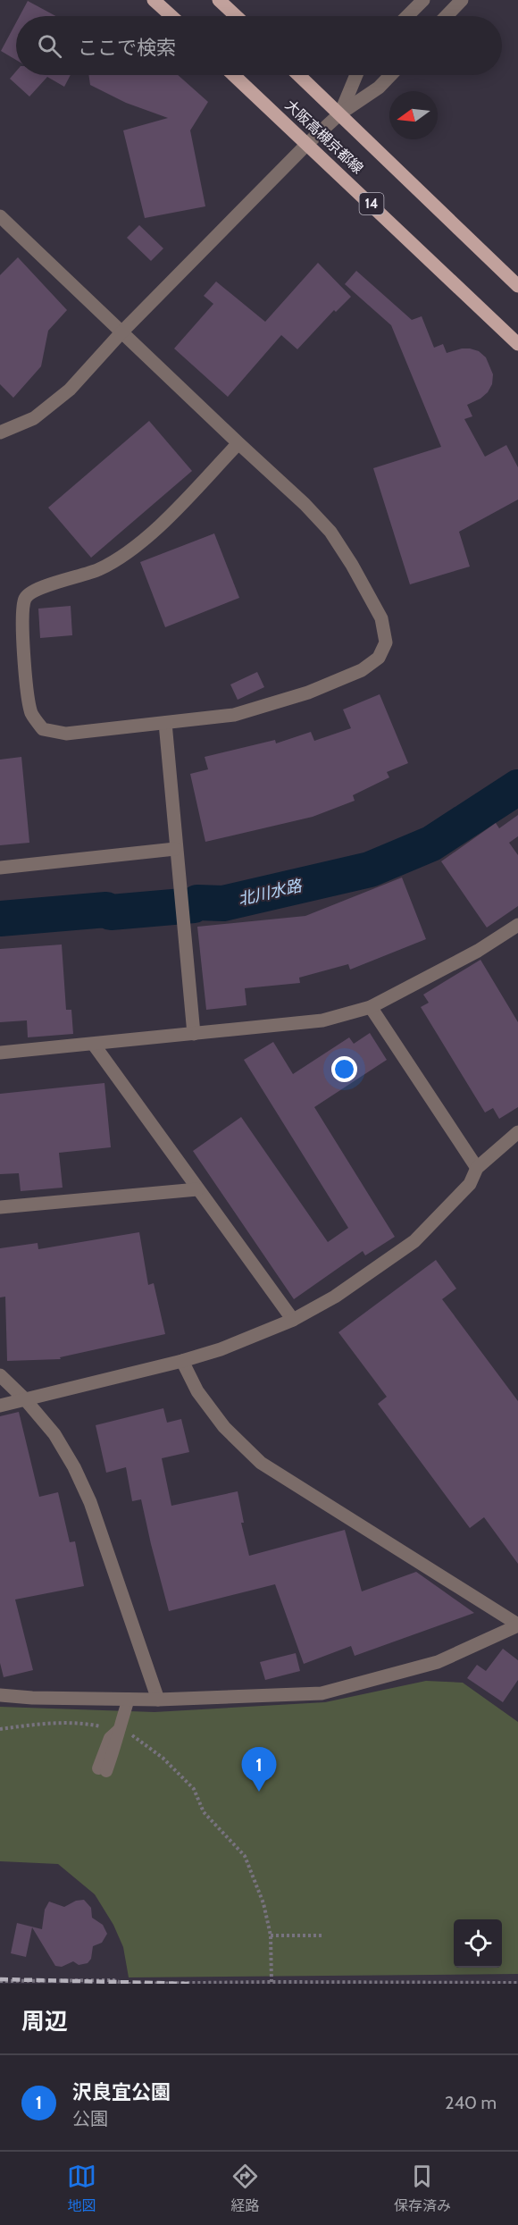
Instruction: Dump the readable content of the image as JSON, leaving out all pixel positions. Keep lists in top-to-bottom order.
{
  "streets": {
    "main road": ["大阪高槻京都線", "14"]
  },
  "water": ["北川水路"],
  "north": "left",
  "page": {
    "search": "ここで検索",
    "pins": "1",
    "heading": "周辺",
    "list": [
      {
        "mark": "1",
        "name": "沢良宜公園",
        "note": "公園",
        "value": "240 m"
      }
    ],
    "nav": ["地図", "経路", "保存済み"]
  }
}
